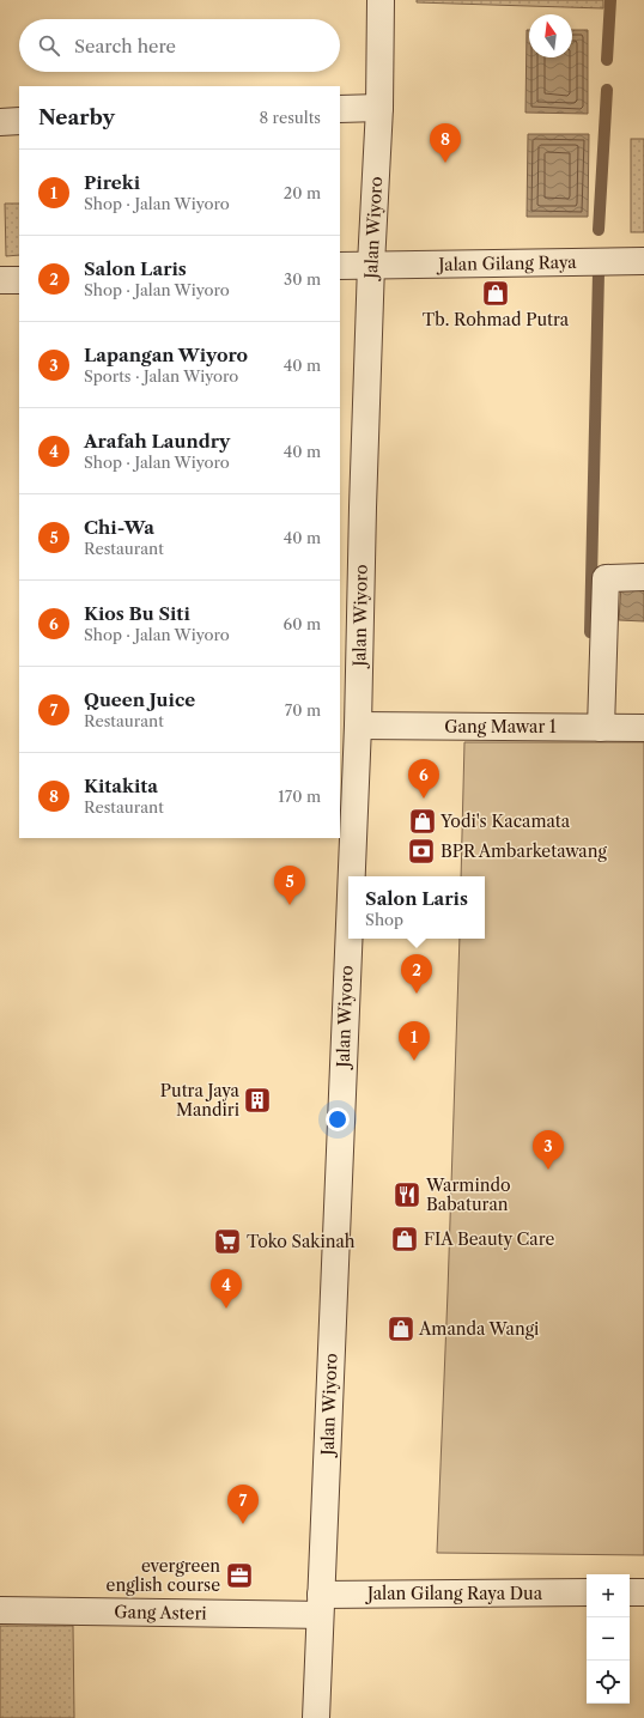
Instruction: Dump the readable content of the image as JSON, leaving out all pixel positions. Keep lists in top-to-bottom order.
{
  "streets": {
    "street": [
      "Jalan Wiyoro",
      "Jalan Gilang Raya",
      "Gang Mawar 1",
      "Jalan Gilang Raya Dua",
      "Gang Asteri"
    ]
  },
  "crossings": [
    ["Jalan Wiyoro", "Jalan Gilang Raya"],
    ["Jalan Wiyoro", "Gang Mawar 1"],
    ["Jalan Wiyoro", "Jalan Gilang Raya Dua"],
    ["Jalan Wiyoro", "Gang Asteri"],
    ["Jalan Gilang Raya Dua", "Gang Asteri"]
  ],
  "places": {
    "shop": [
      "Tb. Rohmad Putra",
      "Yodi's Kacamata",
      "FIA Beauty Care",
      "Amanda Wangi"
    ],
    "bank": ["BPR Ambarketawang"],
    "building": ["Putra Jaya Mandiri"],
    "restaurant": ["Warmindo Babaturan"],
    "supermarket": ["Toko Sakinah"],
    "office": ["evergreen english course"]
  },
  "north": "top",
  "page": {
    "search": "Search here",
    "heading": ["Nearby", "8 results"],
    "pins": [
      "8",
      "6",
      "5",
      "2",
      "1",
      "3",
      "4",
      "7"
    ],
    "list": [
      {
        "mark": "1",
        "name": "Pireki",
        "note": "Shop · Jalan Wiyoro",
        "value": "20 m"
      },
      {
        "mark": "2",
        "name": "Salon Laris",
        "note": "Shop · Jalan Wiyoro",
        "value": "30 m"
      },
      {
        "mark": "3",
        "name": "Lapangan Wiyoro",
        "note": "Sports · Jalan Wiyoro",
        "value": "40 m"
      },
      {
        "mark": "4",
        "name": "Arafah Laundry",
        "note": "Shop · Jalan Wiyoro",
        "value": "40 m"
      },
      {
        "mark": "5",
        "name": "Chi-Wa",
        "note": "Restaurant",
        "value": "40 m"
      },
      {
        "mark": "6",
        "name": "Kios Bu Siti",
        "note": "Shop · Jalan Wiyoro",
        "value": "60 m"
      },
      {
        "mark": "7",
        "name": "Queen Juice",
        "note": "Restaurant",
        "value": "70 m"
      },
      {
        "mark": "8",
        "name": "Kitakita",
        "note": "Restaurant",
        "value": "170 m"
      }
    ],
    "popup": ["Salon Laris", "Shop"],
    "map_buttons": ["+", "−"]
  }
}
